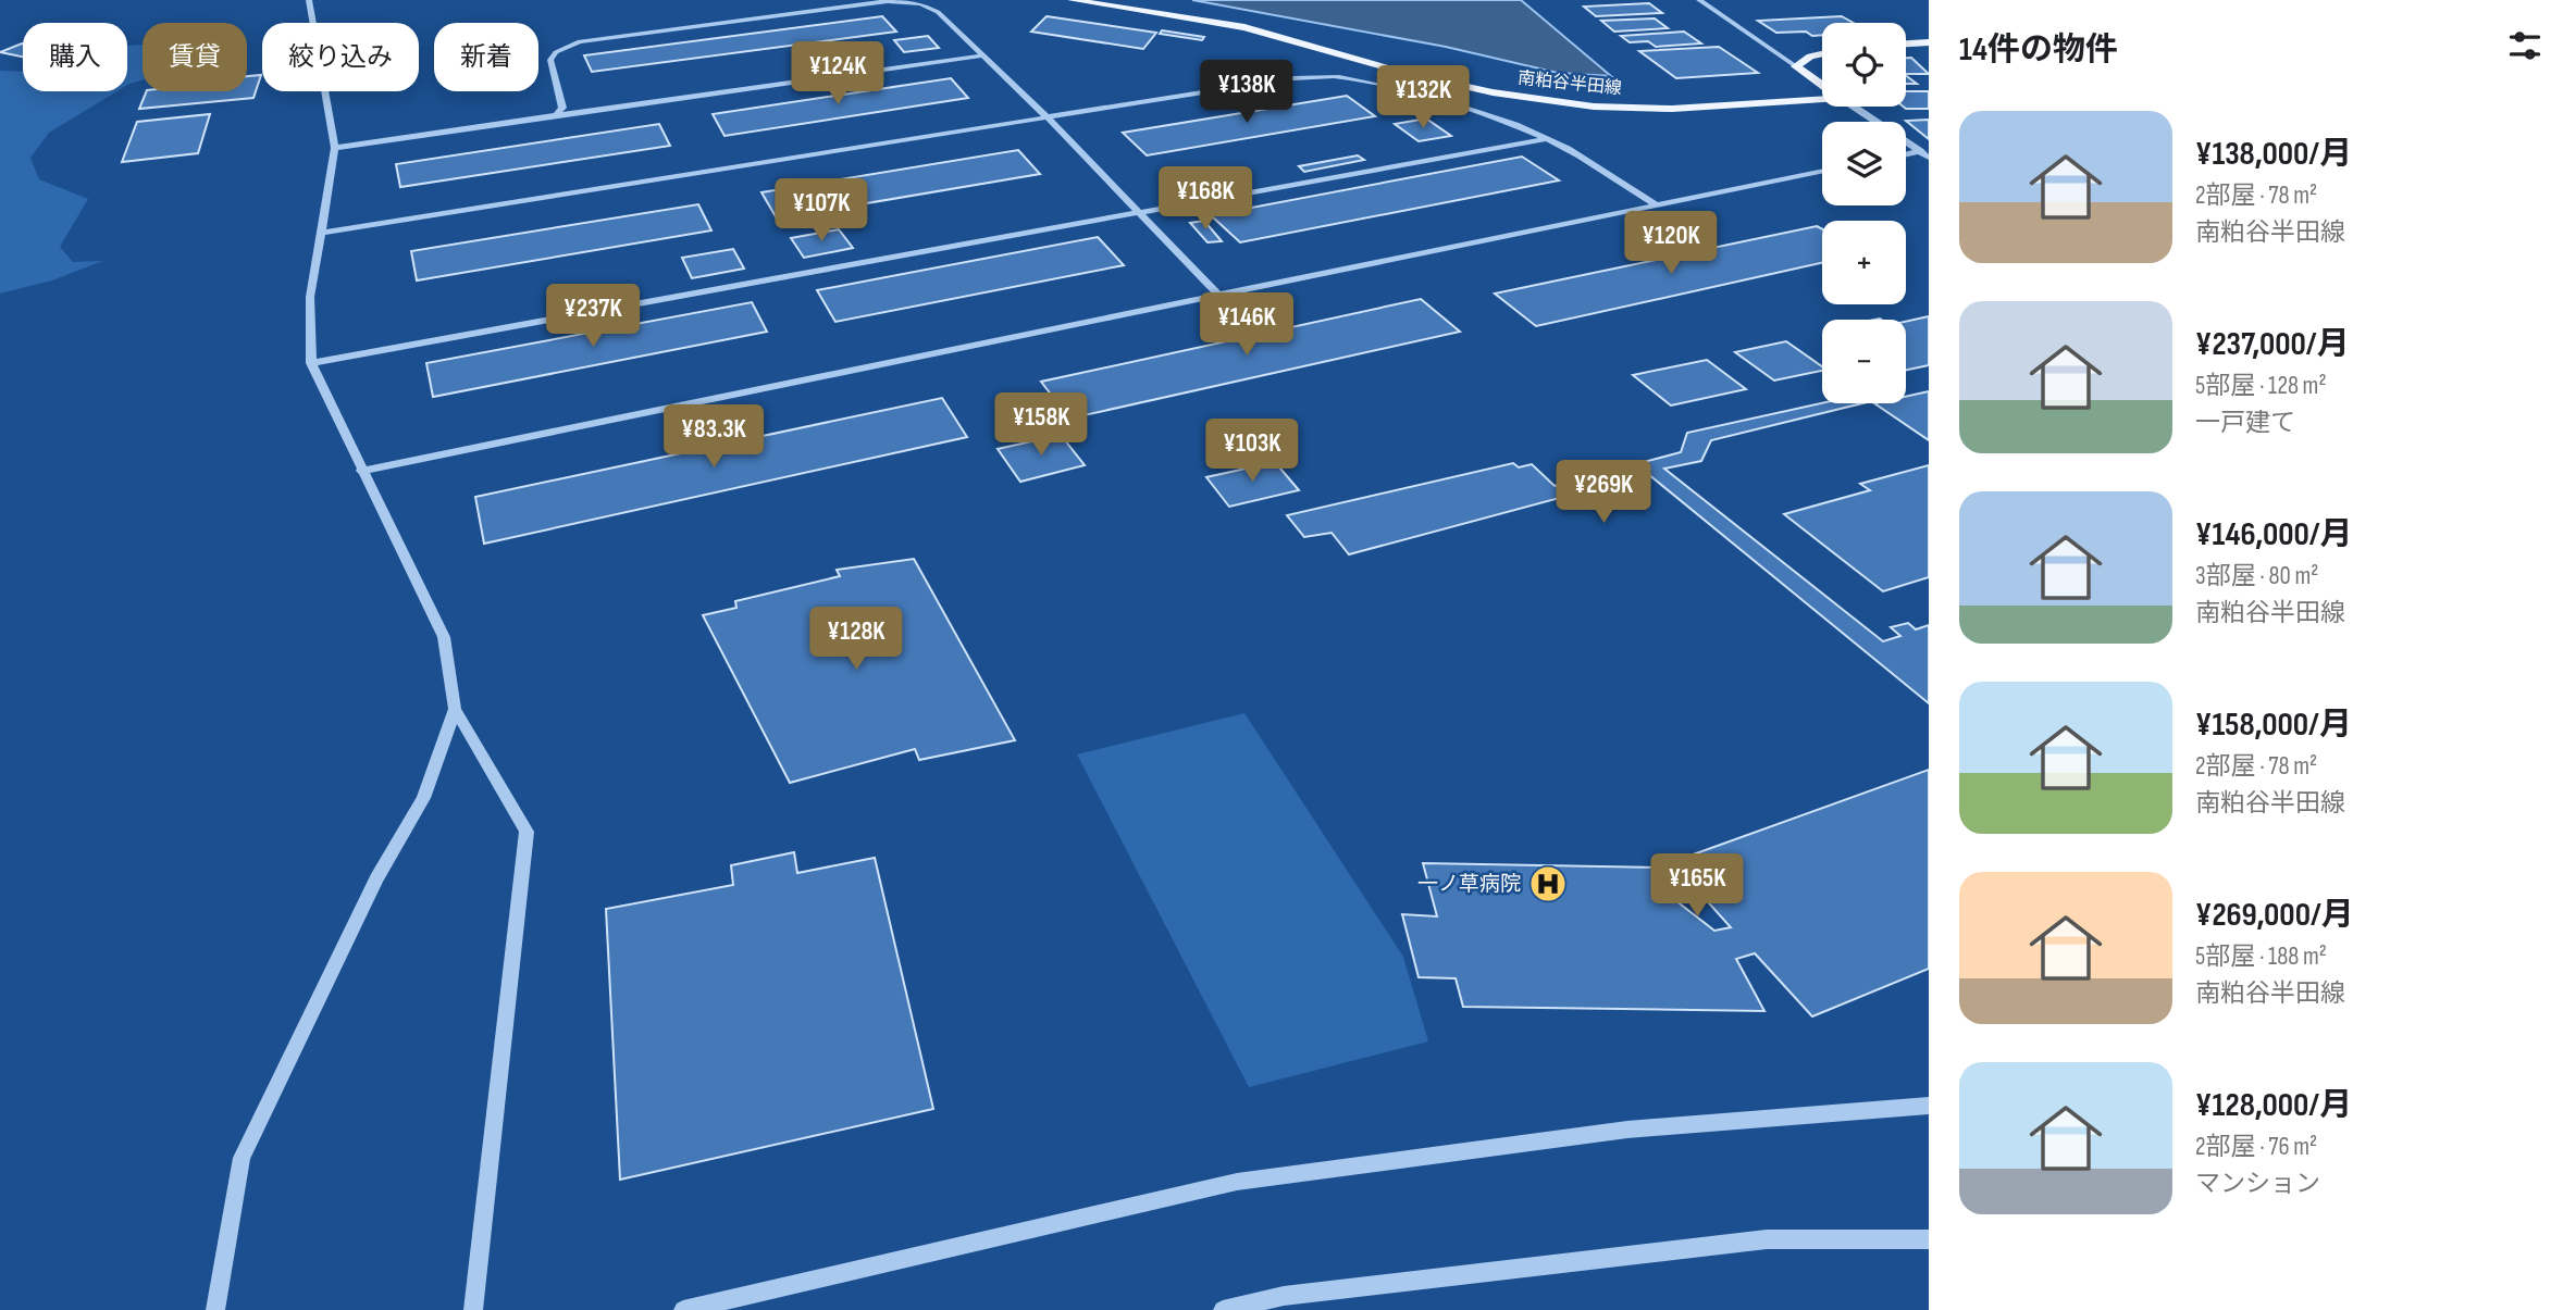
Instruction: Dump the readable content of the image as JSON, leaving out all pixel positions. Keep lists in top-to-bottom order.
{
  "streets": {
    "main road": ["南粕谷半田線"]
  },
  "places": {
    "hospital": ["一ノ草病院"]
  },
  "page": {
    "heading": "14件の物件",
    "map_buttons": ["+", "−"],
    "chip": [
      "購入",
      "賃貸",
      "絞り込み",
      "新着"
    ],
    "price": [
      "¥124K",
      "¥138K",
      "¥132K",
      "¥168K",
      "¥107K",
      "¥120K",
      "¥237K",
      "¥146K",
      "¥158K",
      "¥83.3K",
      "¥103K",
      "¥269K",
      "¥128K",
      "¥165K"
    ],
    "list": [
      {
        "name": "¥138,000/月",
        "note": "2部屋 · 78 m² · 南粕谷半田線"
      },
      {
        "name": "¥237,000/月",
        "note": "5部屋 · 128 m² · 一戸建て"
      },
      {
        "name": "¥146,000/月",
        "note": "3部屋 · 80 m² · 南粕谷半田線"
      },
      {
        "name": "¥158,000/月",
        "note": "2部屋 · 78 m² · 南粕谷半田線"
      },
      {
        "name": "¥269,000/月",
        "note": "5部屋 · 188 m² · 南粕谷半田線"
      },
      {
        "name": "¥128,000/月",
        "note": "2部屋 · 76 m² · マンション"
      }
    ]
  }
}
